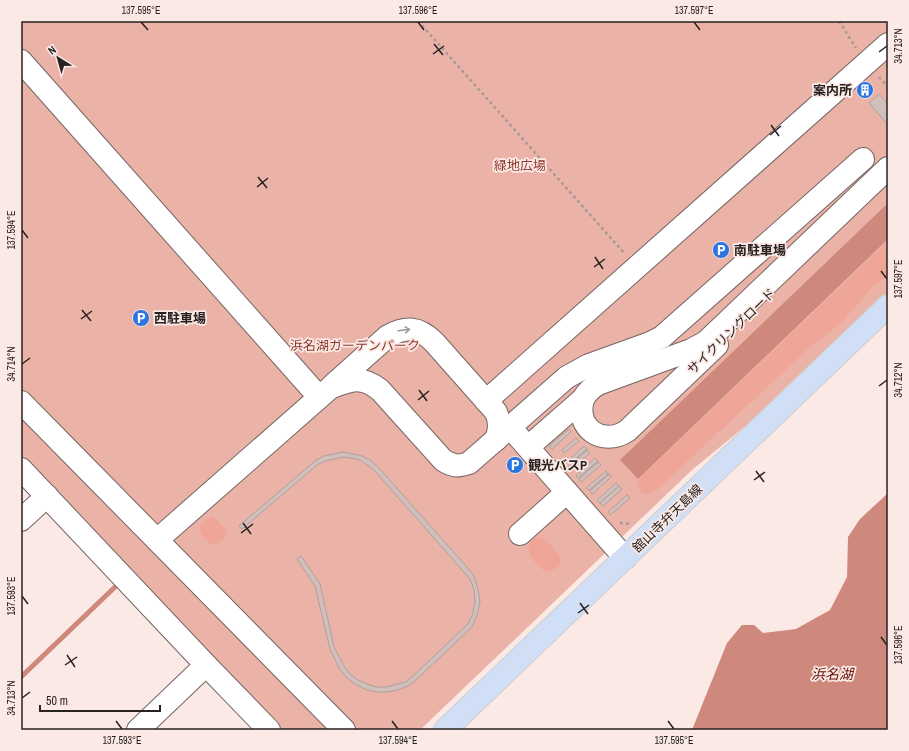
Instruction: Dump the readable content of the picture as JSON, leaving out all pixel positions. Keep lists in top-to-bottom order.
{
  "streets": {
    "main road": ["舘山寺弁天島線"],
    "street": ["サイクリングロード"]
  },
  "water": ["浜名湖"],
  "parks": ["緑地広場", "浜名湖ガーデンパーク"],
  "places": {
    "building": ["案内所"],
    "parking": ["南駐車場", "西駐車場", "観光バスP"]
  },
  "scale_bar": "50 m",
  "north": "top left",
  "coordinates": [
    "137.595°E",
    "137.596°E",
    "137.597°E",
    "34.713°N",
    "137.594°E",
    "34.714°N",
    "34.712°N",
    "137.593°E"
  ]
}
